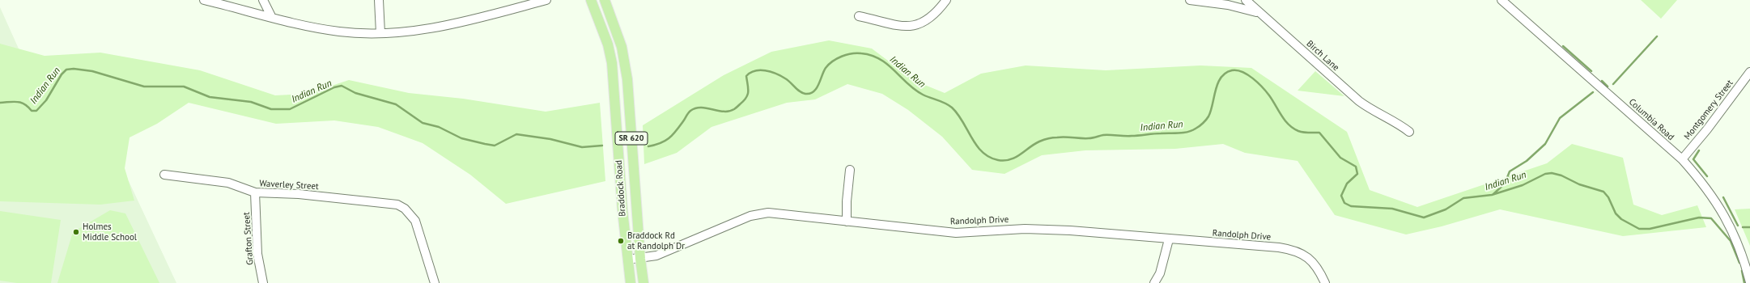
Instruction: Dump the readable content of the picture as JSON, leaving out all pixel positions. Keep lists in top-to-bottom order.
{
  "streets": {
    "main road": ["SR 620", "Braddock Road"],
    "street": [
      "Birch Lane",
      "Montgomery Street",
      "Columbia Road",
      "Waverley Street",
      "Randolph Drive",
      "Grafton Street"
    ]
  },
  "crossings": [
    ["Montgomery Street", "Columbia Road"],
    ["Waverley Street", "Grafton Street"],
    ["Braddock Road", "Randolph Drive"]
  ],
  "water": ["Indian Run"],
  "places": ["Holmes Middle School", "Braddock Rd at Randolph Dr"]
}
